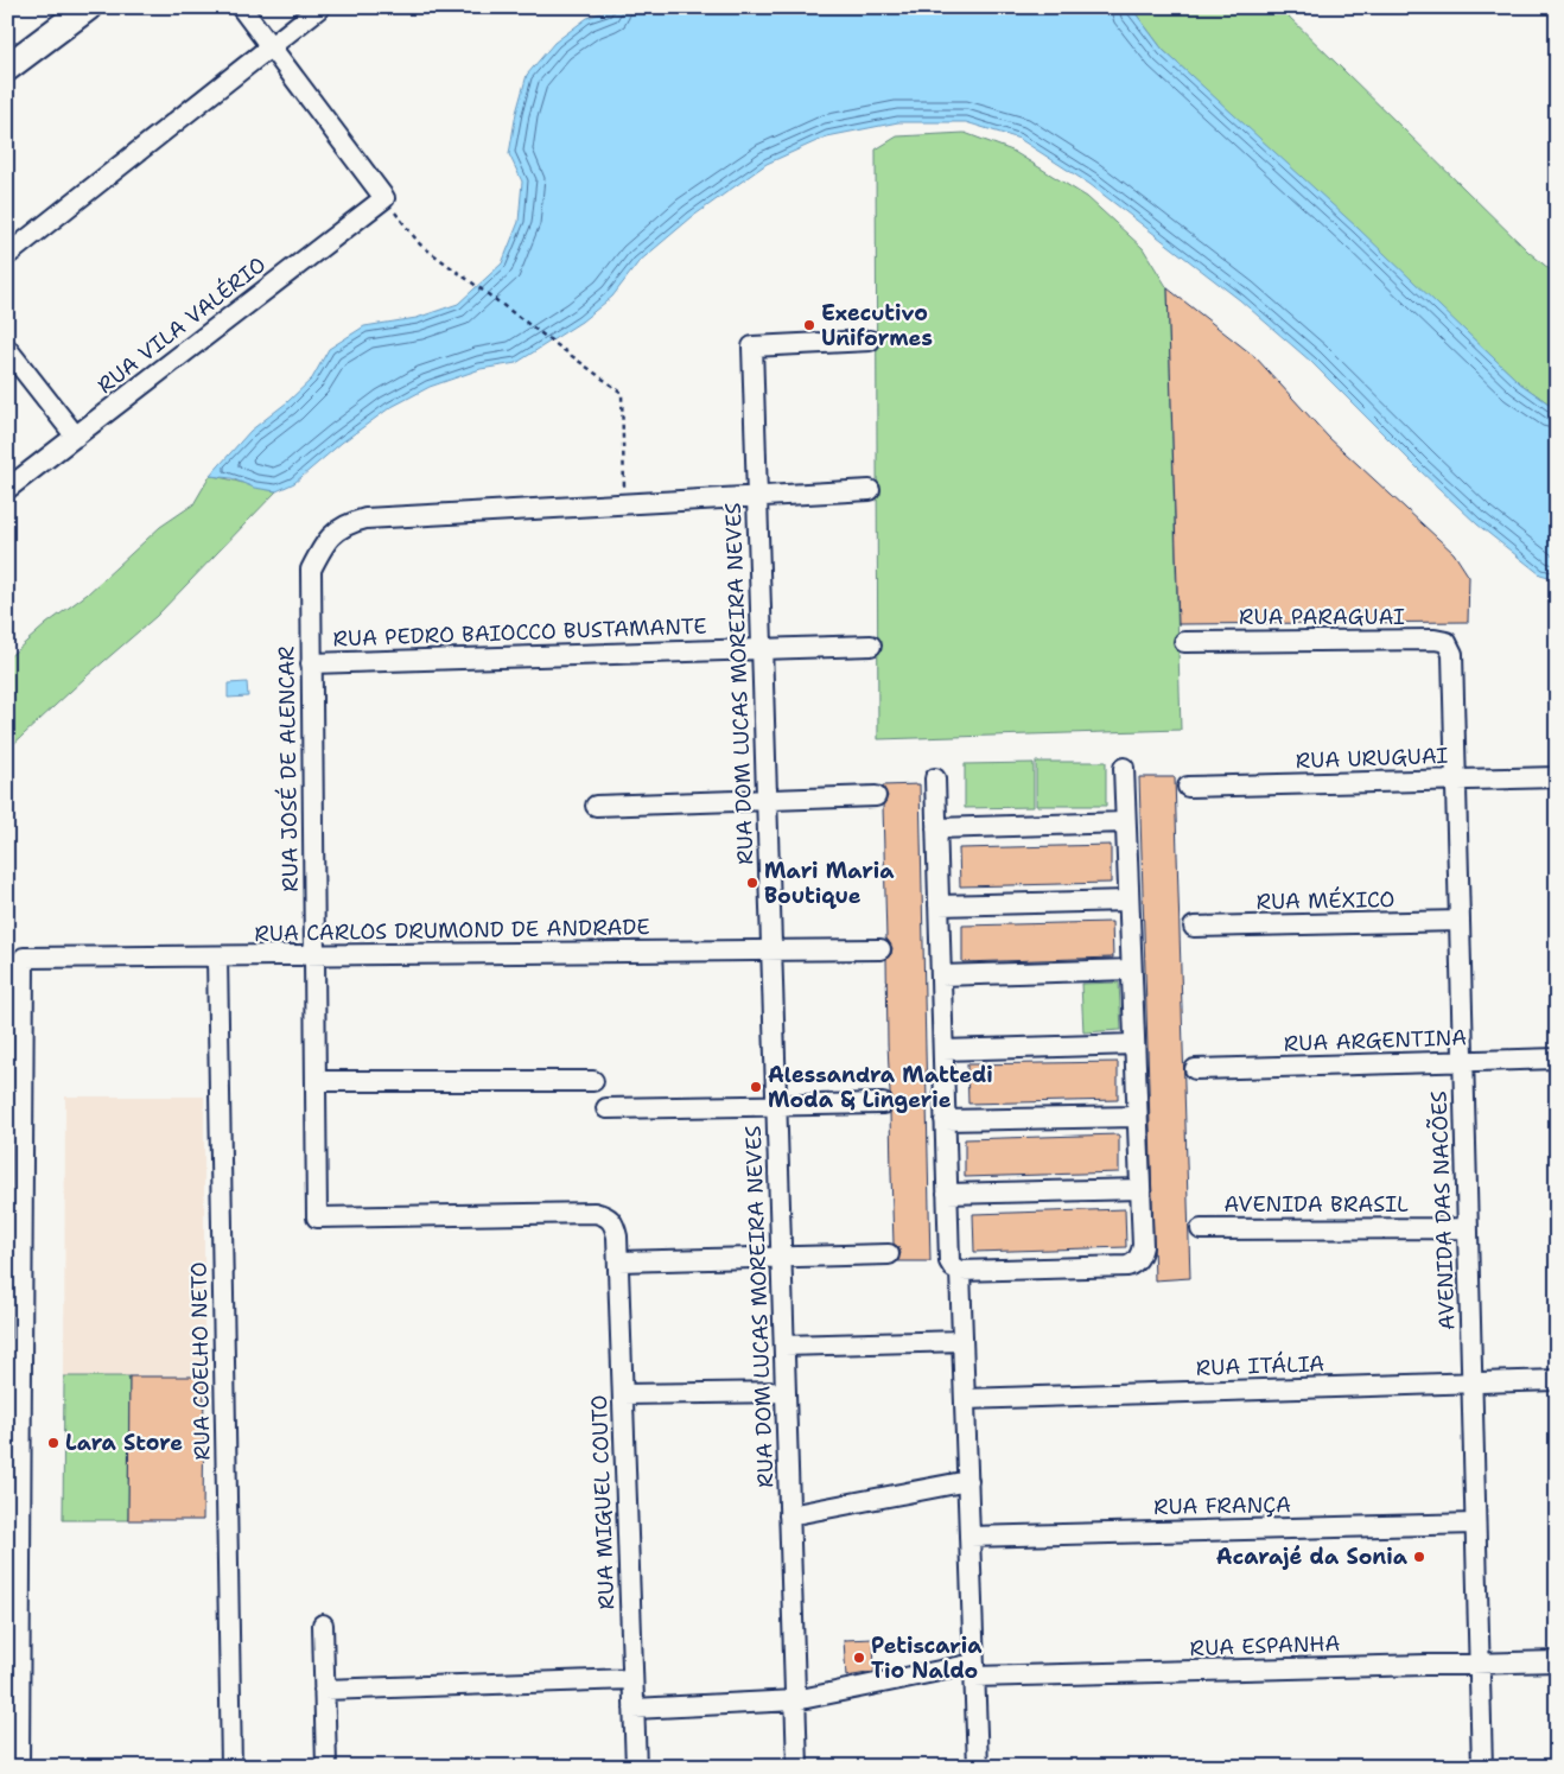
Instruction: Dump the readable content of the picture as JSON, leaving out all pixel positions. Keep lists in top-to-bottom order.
{
  "streets": {
    "street": [
      "RUA VILA VALÉRIO",
      "RUA PARAGUAI",
      "RUA PEDRO BAIOCCO BUSTAMANTE",
      "RUA DOM LUCAS MOREIRA NEVES",
      "RUA URUGUAI",
      "RUA JOSÉ DE ALENCAR",
      "RUA MÉXICO",
      "RUA CARLOS DRUMOND DE ANDRADE",
      "RUA ARGENTINA",
      "AVENIDA BRASIL",
      "AVENIDA DAS NACÕES",
      "RUA COELHO NETO",
      "RUA ITÁLIA",
      "RUA MIGUEL COUTO",
      "RUA FRANÇA",
      "RUA ESPANHA"
    ]
  },
  "crossings": [
    ["RUA PARAGUAI", "AVENIDA DAS NACÕES"],
    ["RUA PEDRO BAIOCCO BUSTAMANTE", "RUA DOM LUCAS MOREIRA NEVES"],
    ["RUA PEDRO BAIOCCO BUSTAMANTE", "RUA JOSÉ DE ALENCAR"],
    ["RUA DOM LUCAS MOREIRA NEVES", "RUA CARLOS DRUMOND DE ANDRADE"],
    ["RUA DOM LUCAS MOREIRA NEVES", "RUA ESPANHA"],
    ["RUA URUGUAI", "AVENIDA DAS NACÕES"],
    ["RUA JOSÉ DE ALENCAR", "RUA CARLOS DRUMOND DE ANDRADE"],
    ["RUA JOSÉ DE ALENCAR", "RUA MIGUEL COUTO"],
    ["RUA MÉXICO", "AVENIDA DAS NACÕES"],
    ["RUA CARLOS DRUMOND DE ANDRADE", "RUA COELHO NETO"],
    ["RUA ARGENTINA", "AVENIDA DAS NACÕES"],
    ["AVENIDA BRASIL", "AVENIDA DAS NACÕES"],
    ["AVENIDA DAS NACÕES", "RUA ITÁLIA"],
    ["AVENIDA DAS NACÕES", "RUA FRANÇA"],
    ["AVENIDA DAS NACÕES", "RUA ESPANHA"],
    ["RUA MIGUEL COUTO", "RUA ESPANHA"]
  ],
  "places": [
    "Executivo Uniformes",
    "Mari Maria Boutique",
    "Alessandra Mattedi Moda & Lingerie",
    "Lara Store",
    "Acarajé da Sonia",
    "Petiscaria Tio Naldo"
  ]
}
